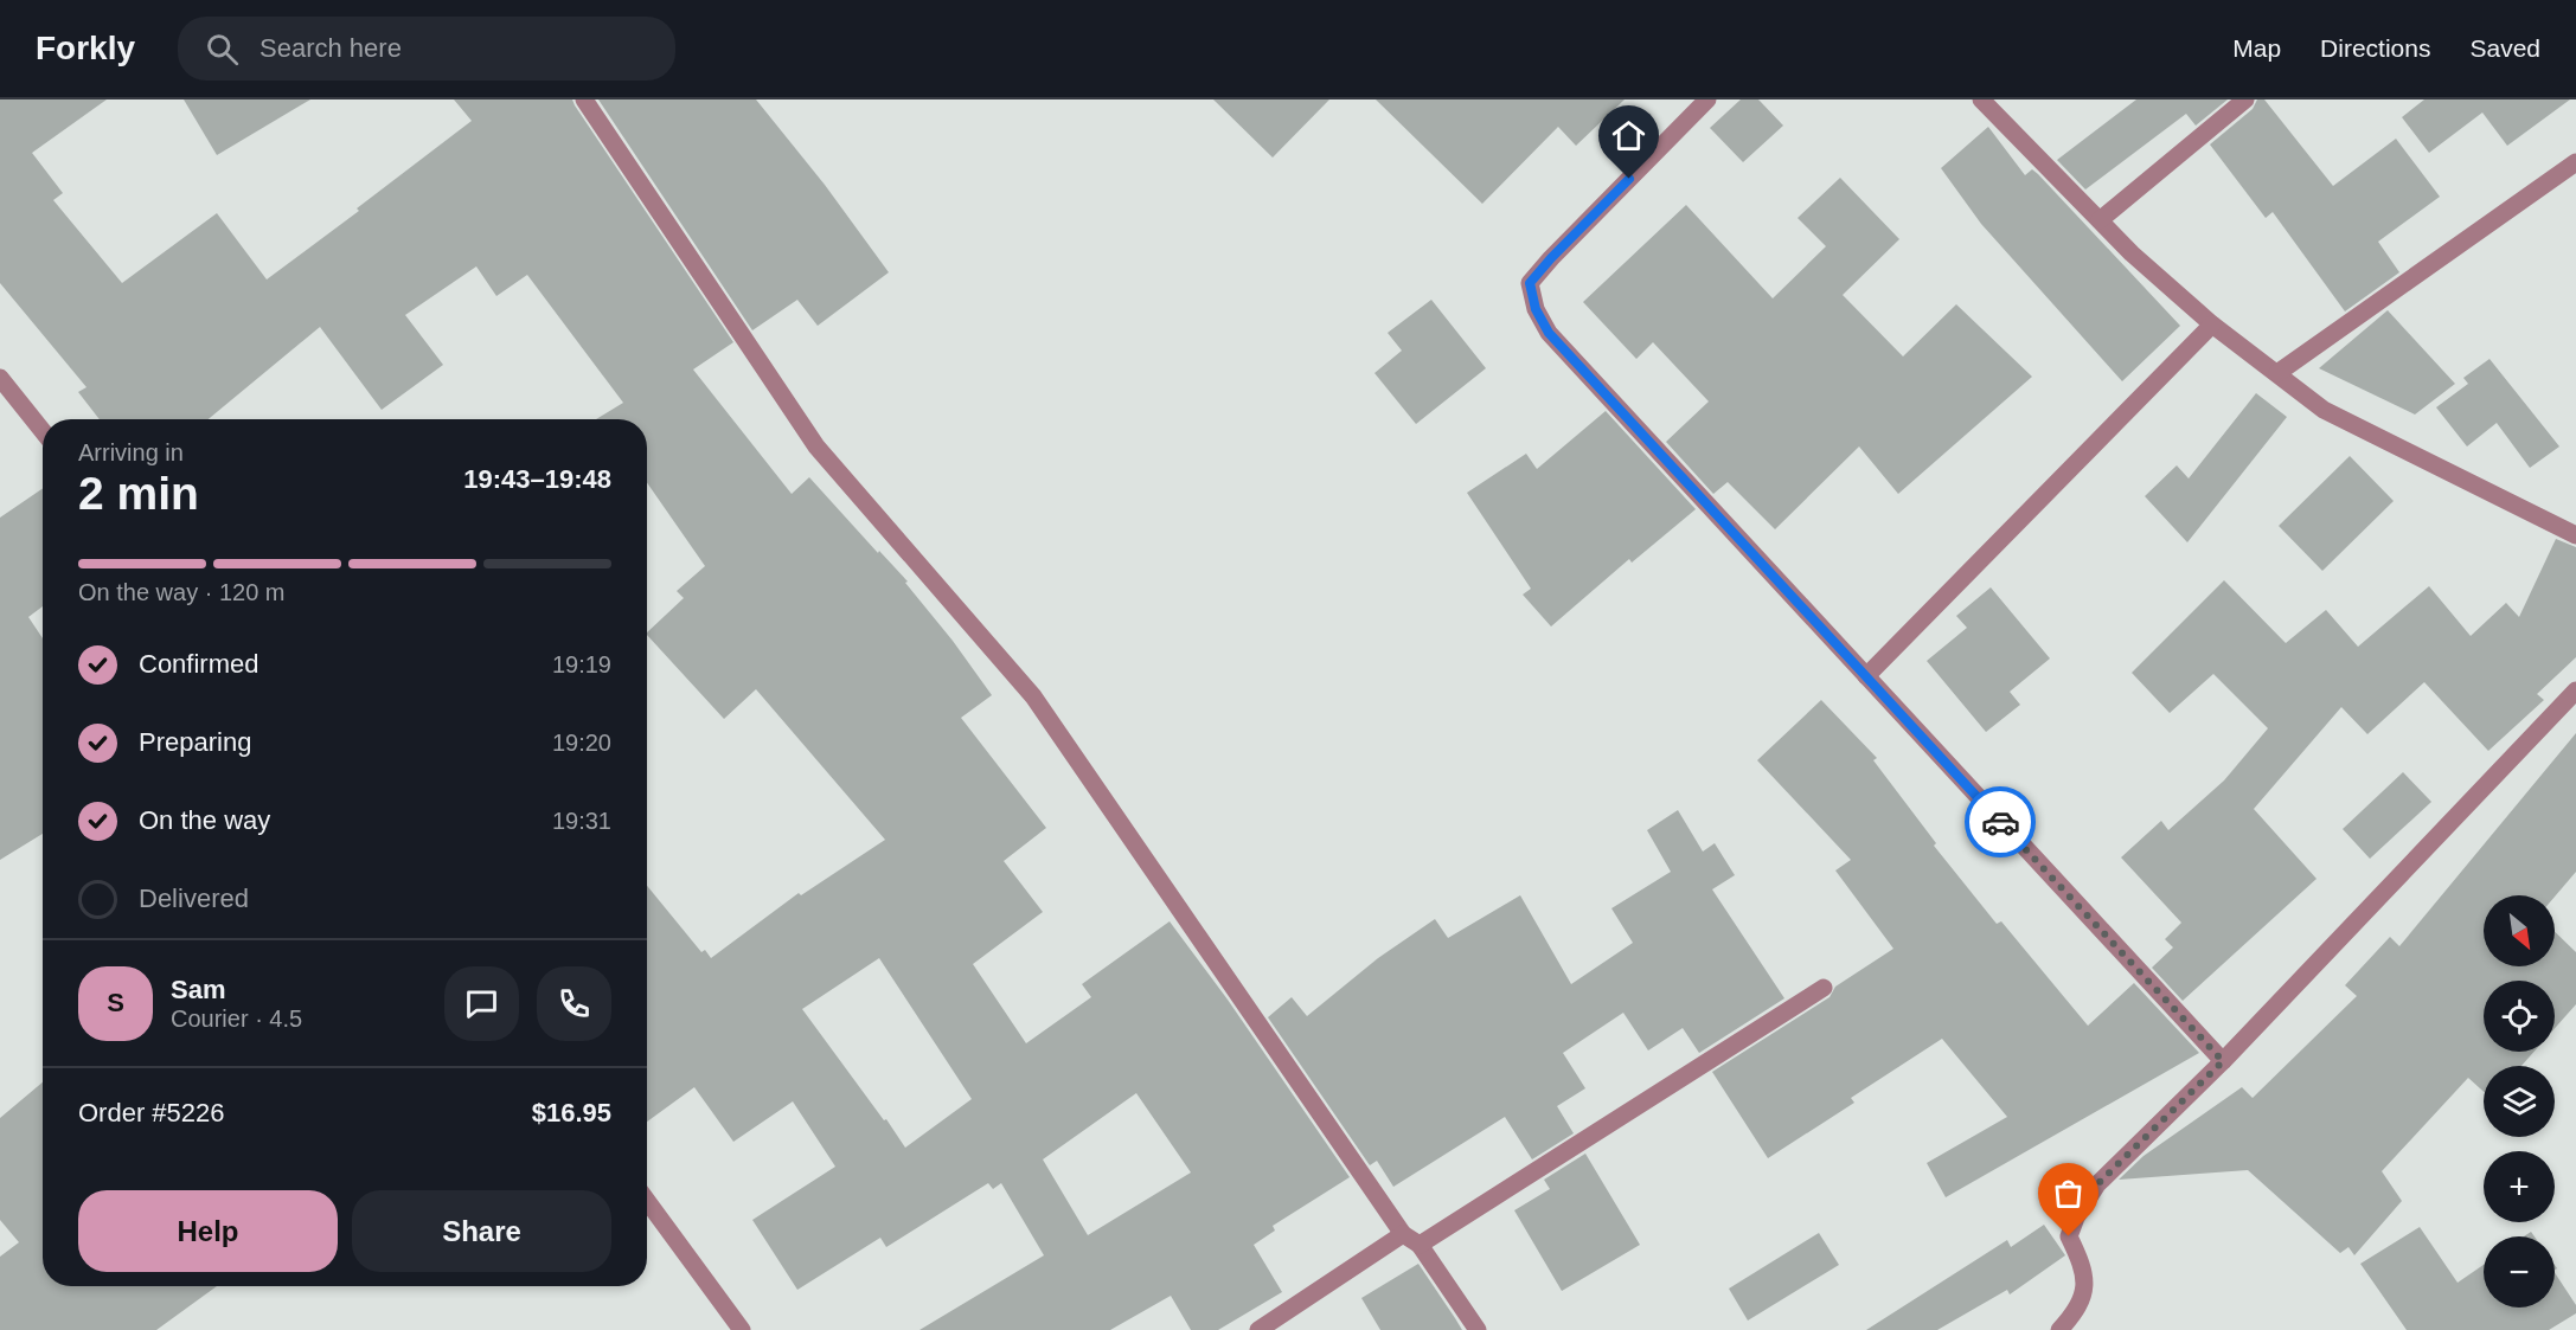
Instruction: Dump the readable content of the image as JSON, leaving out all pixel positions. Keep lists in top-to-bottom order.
{
  "north": "bottom right",
  "page": {
    "header": "Forkly",
    "search": "Search here",
    "nav": ["Map", "Directions", "Saved"],
    "heading": ["2 min", "Arriving in", "19:43–19:48"],
    "panel": [
      "Sam",
      "Courier · 4.5",
      "Order #5226",
      "$16.95"
    ],
    "bar": "On the way · 120 m",
    "list": [
      ["Confirmed", "19:19"],
      ["Preparing", "19:20"],
      ["On the way", "19:31"],
      "Delivered"
    ],
    "map_buttons": ["+", "−"],
    "round": "S",
    "buttons": ["Help", "Share"]
  }
}
